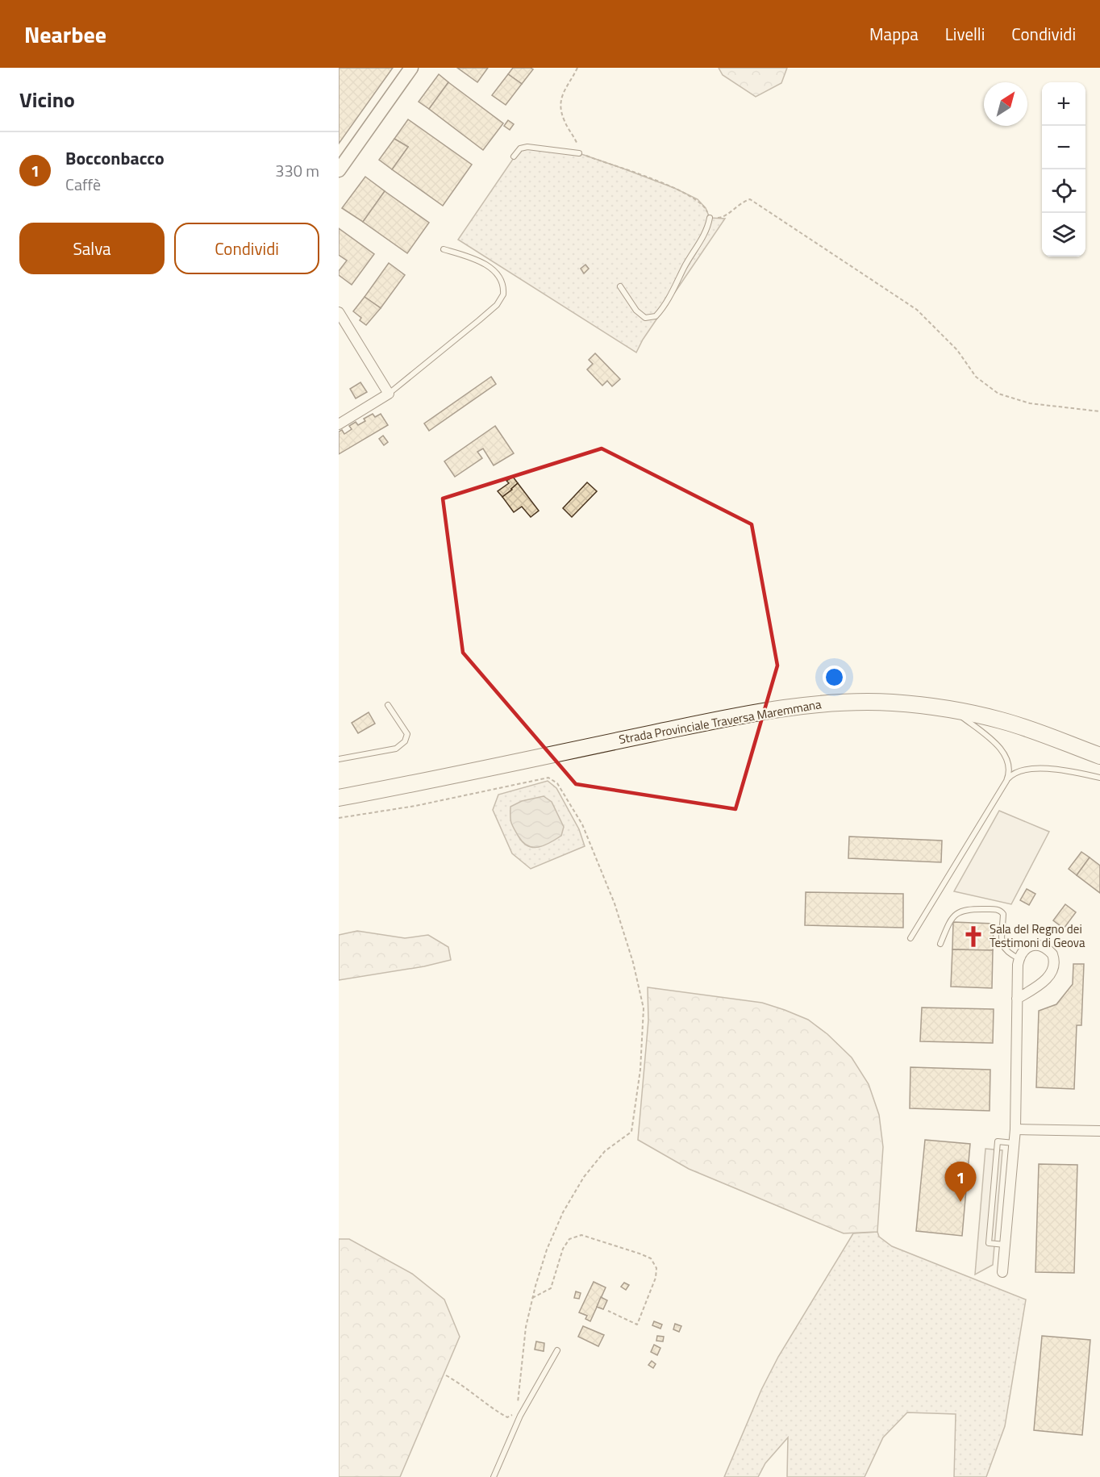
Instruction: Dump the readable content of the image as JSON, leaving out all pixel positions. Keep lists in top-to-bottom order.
{
  "streets": {
    "main road": ["Strada Provinciale Traversa Maremmana"]
  },
  "places": {
    "church": ["Sala del Regno dei Testimoni di Geova"]
  },
  "north": "top right",
  "page": {
    "header": "Nearbee",
    "nav": ["Mappa", "Livelli", "Condividi"],
    "heading": "Vicino",
    "map_buttons": ["+", "−"],
    "list": [
      {
        "mark": "1",
        "name": "Bocconbacco",
        "note": "Caffè",
        "value": "330 m"
      }
    ],
    "buttons": ["Salva", "Condividi"],
    "pins": "1"
  }
}
